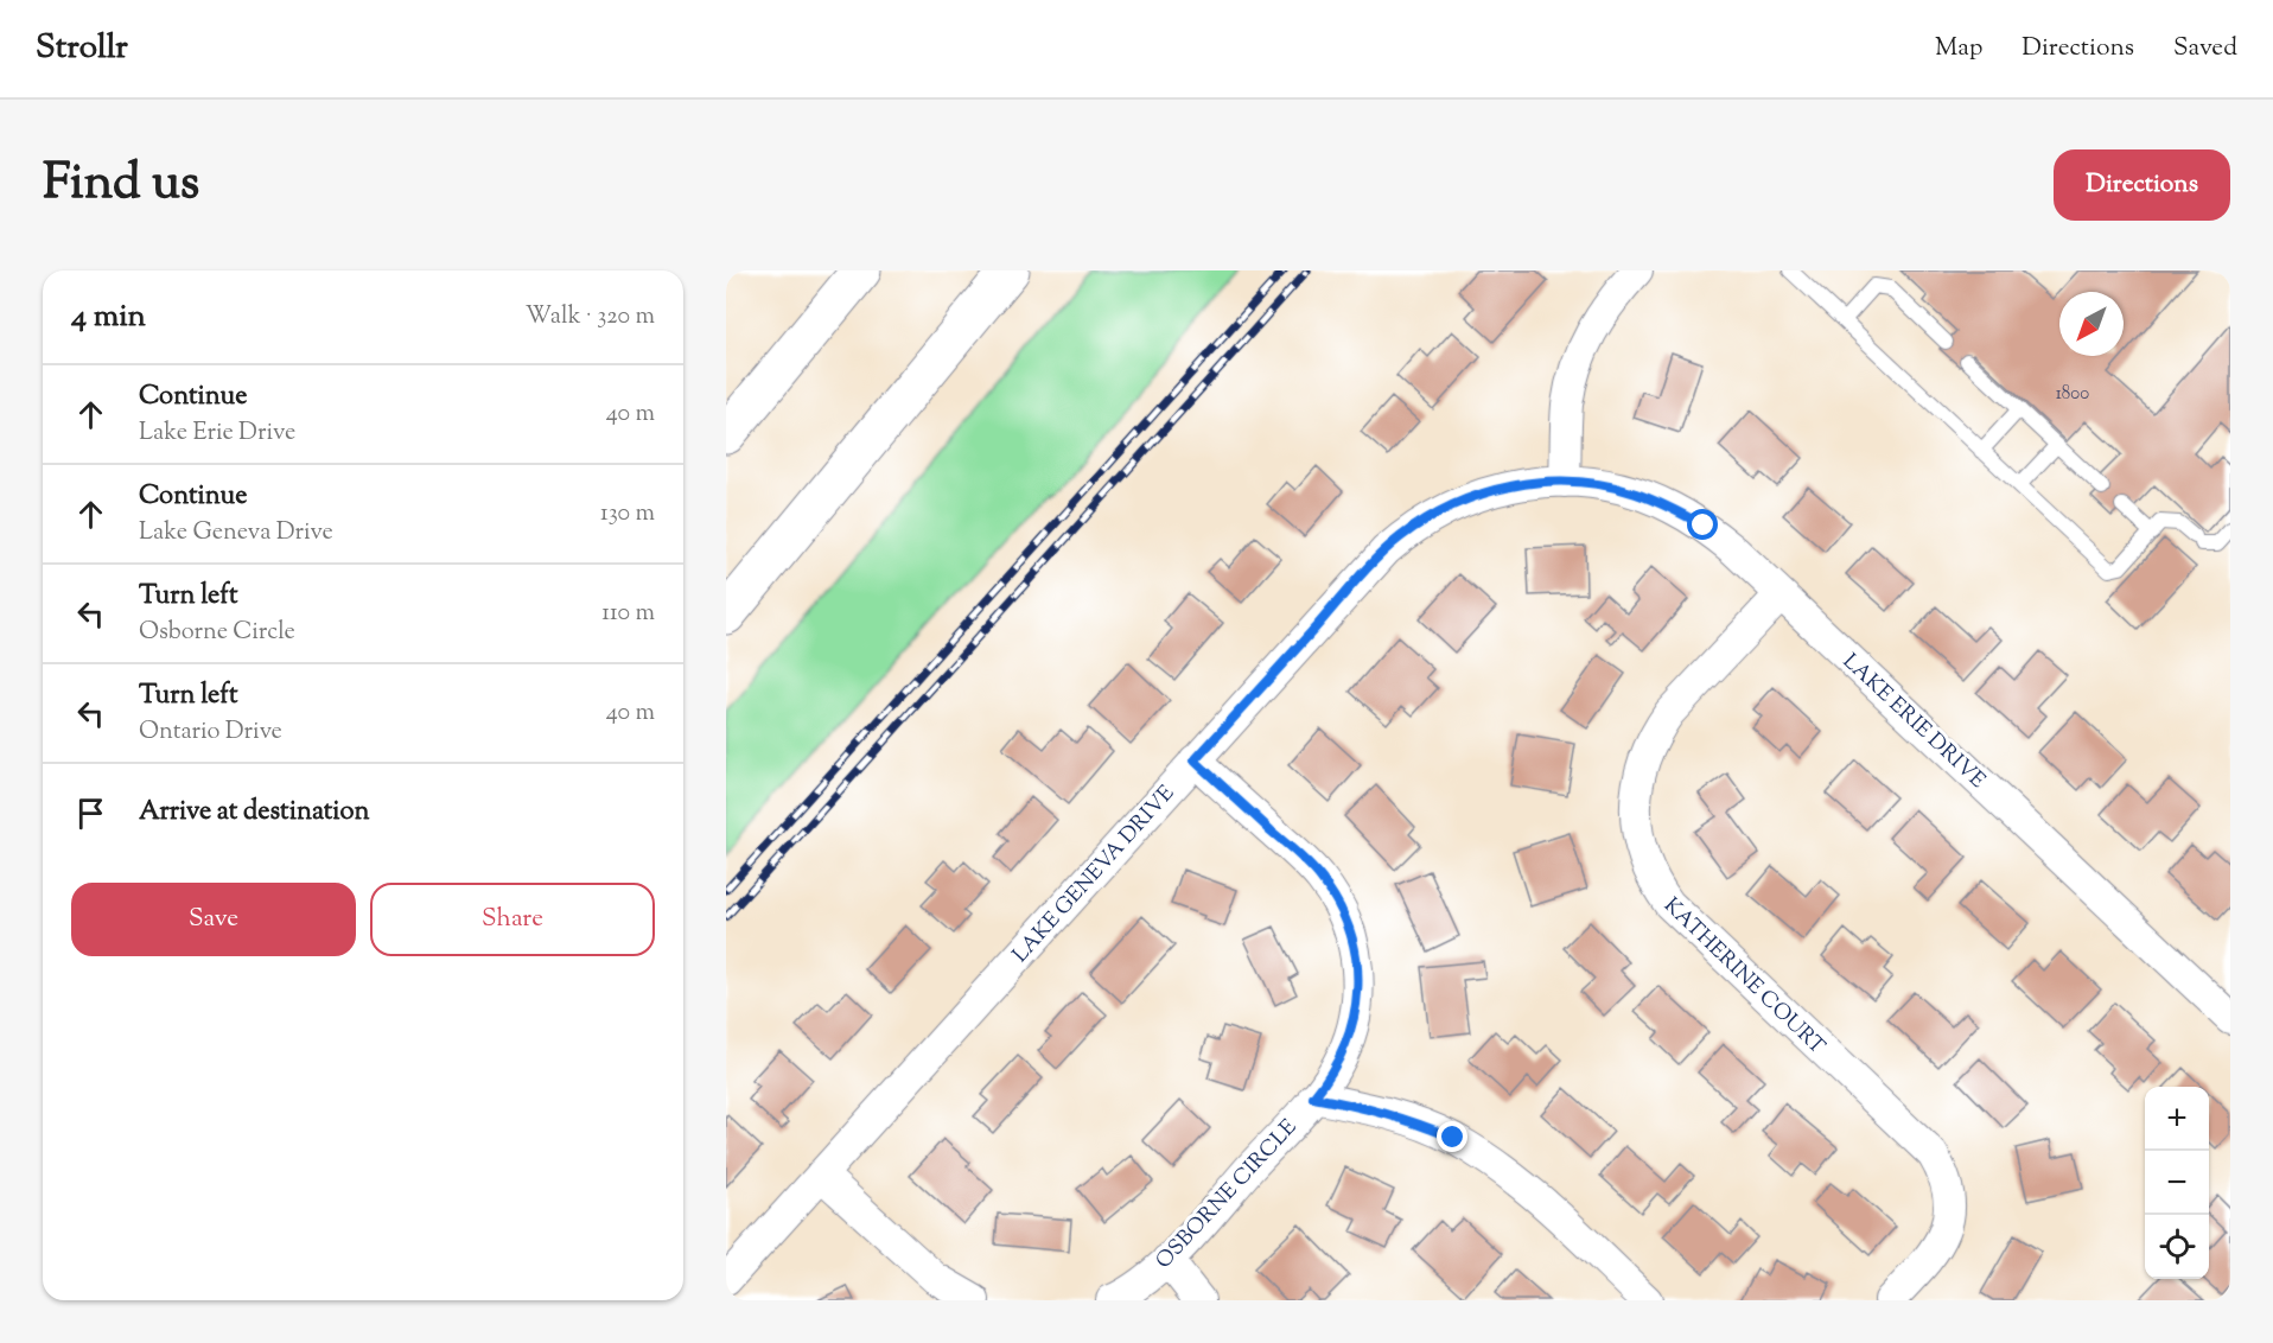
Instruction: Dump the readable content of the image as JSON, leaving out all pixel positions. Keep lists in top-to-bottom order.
{
  "streets": {
    "street": [
      "LAKE ERIE DRIVE",
      "LAKE GENEVA DRIVE",
      "KATHERINE COURT",
      "OSBORNE CIRCLE"
    ]
  },
  "crossings": [
    ["LAKE ERIE DRIVE", "LAKE GENEVA DRIVE"],
    ["LAKE ERIE DRIVE", "KATHERINE COURT"],
    ["LAKE GENEVA DRIVE", "OSBORNE CIRCLE"]
  ],
  "house_numbers": ["1800"],
  "north": "bottom left",
  "page": {
    "header": "Strollr",
    "nav": ["Map", "Directions", "Saved"],
    "title": "Find us",
    "buttons": [
      "Directions",
      ["Save", "Share"]
    ],
    "heading": ["4 min", "Walk · 320 m"],
    "list": [
      ["Continue", "Lake Erie Drive", "40 m"],
      ["Continue", "Lake Geneva Drive", "130 m"],
      ["Turn left", "Osborne Circle", "110 m"],
      ["Turn left", "Ontario Drive", "40 m"],
      "Arrive at destination"
    ],
    "map_buttons": ["+", "−"]
  }
}
